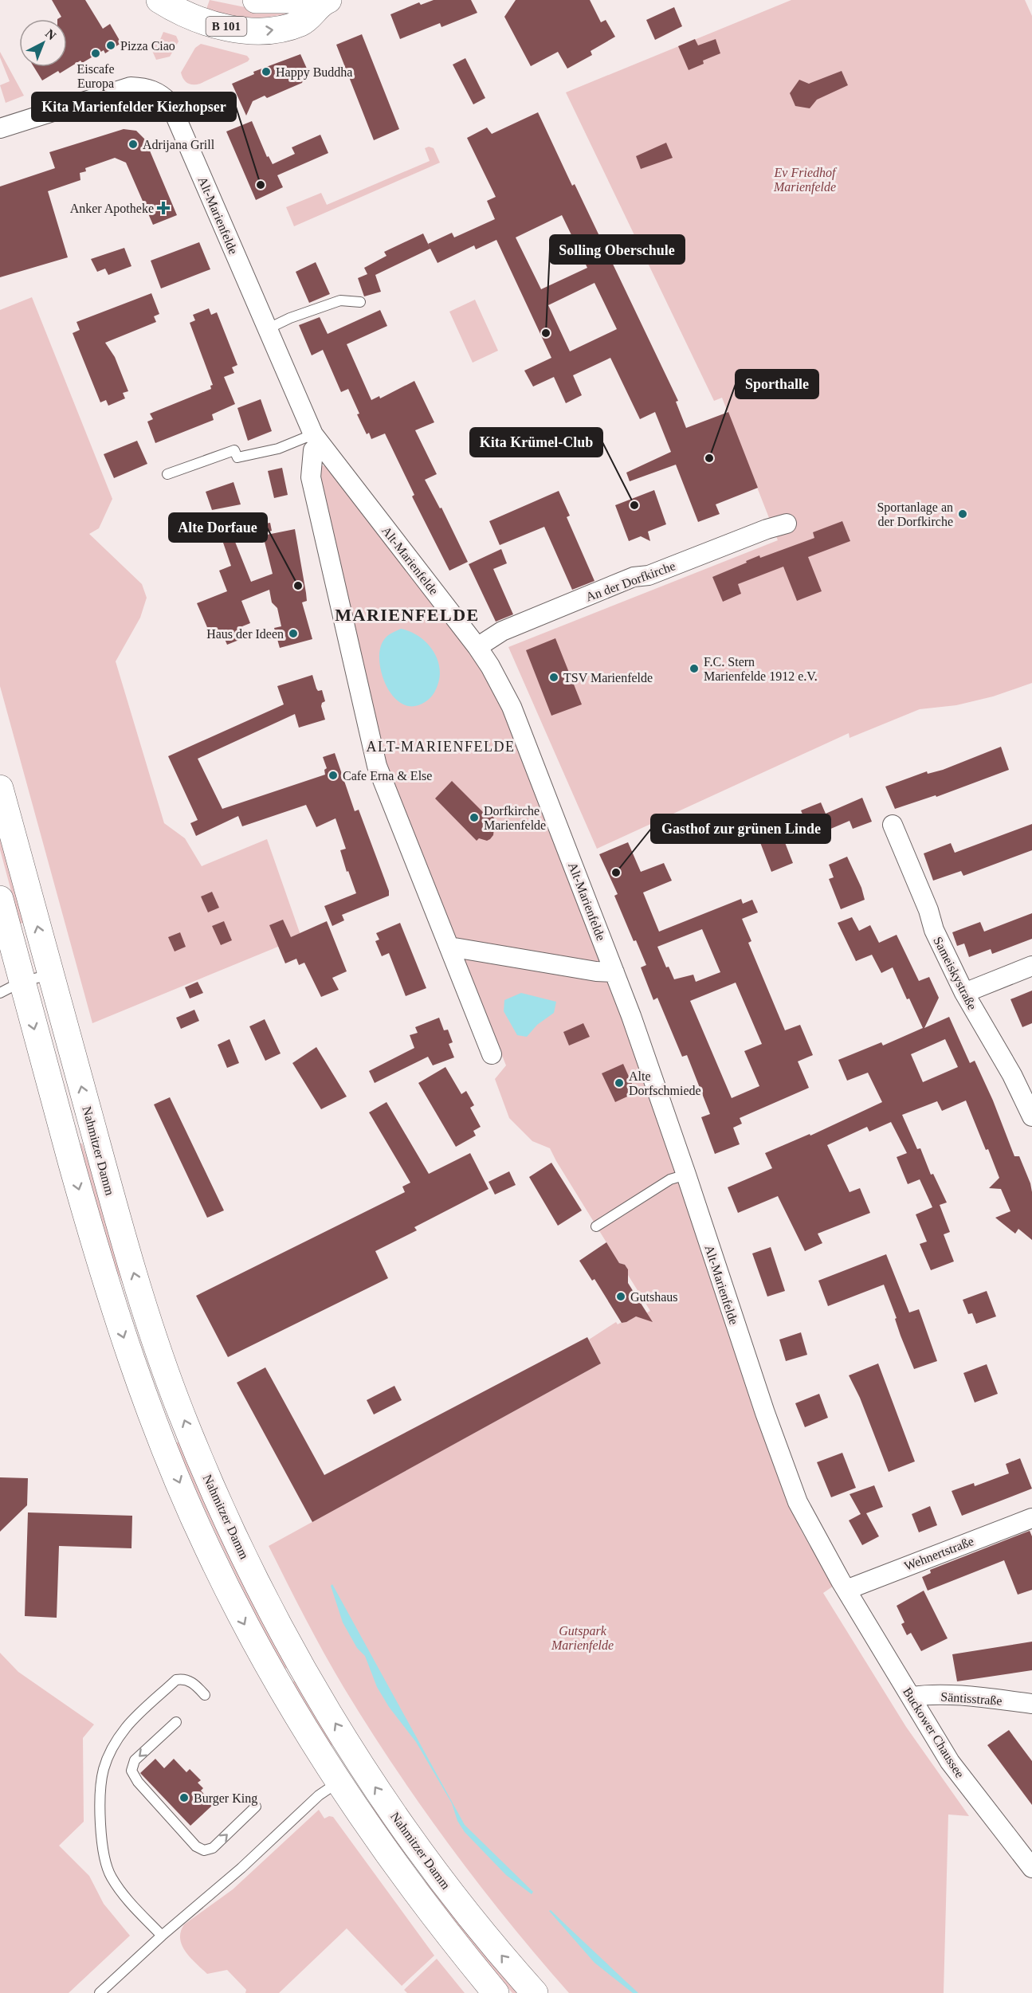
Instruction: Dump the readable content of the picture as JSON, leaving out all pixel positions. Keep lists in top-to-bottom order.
{
  "streets": {
    "main road": ["B 101", "Nahmitzer Damm"],
    "street": [
      "Alt-Marienfelde",
      "An der Dorfkirche",
      "Sameiskystraße",
      "Wehnertstraße",
      "Säntisstraße",
      "Buckower Chaussee"
    ]
  },
  "crossings": [
    ["Alt-Marienfelde", "An der Dorfkirche"],
    ["Alt-Marienfelde", "Wehnertstraße"],
    ["Alt-Marienfelde", "Buckower Chaussee"],
    ["Wehnertstraße", "Buckower Chaussee"],
    ["Säntisstraße", "Buckower Chaussee"]
  ],
  "districts": ["MARIENFELDE", "ALT-MARIENFELDE"],
  "parks": ["Ev Friedhof Marienfelde", "Gutspark Marienfelde"],
  "places": {
    "other": [
      "Pizza Ciao",
      "Eiscafe Europa",
      "Happy Buddha",
      "Adrijana Grill",
      "Kita Marienfelder Kiezhopser",
      "Solling Oberschule",
      "Sporthalle",
      "Kita Krümel-Club",
      "Sportanlage an der Dorfkirche",
      "Alte Dorfaue",
      "Haus der Ideen",
      "F.C. Stern Marienfelde 1912 e.V.",
      "TSV Marienfelde",
      "Cafe Erna & Else",
      "Dorfkirche Marienfelde",
      "Gasthof zur grünen Linde",
      "Alte Dorfschmiede",
      "Gutshaus",
      "Burger King"
    ],
    "health": ["Anker Apotheke"]
  },
  "north": "top right"
}
